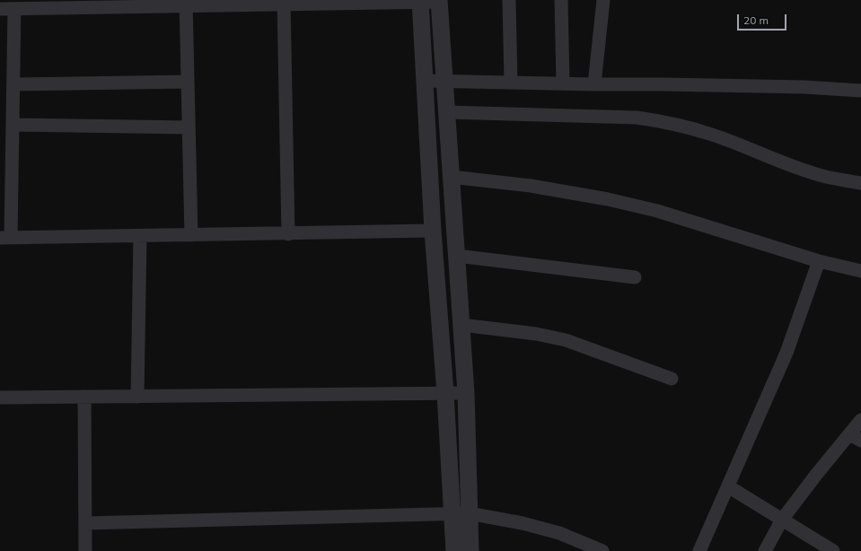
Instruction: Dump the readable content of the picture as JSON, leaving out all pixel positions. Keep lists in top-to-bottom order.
{
  "scale_bar": "20 m"
}
